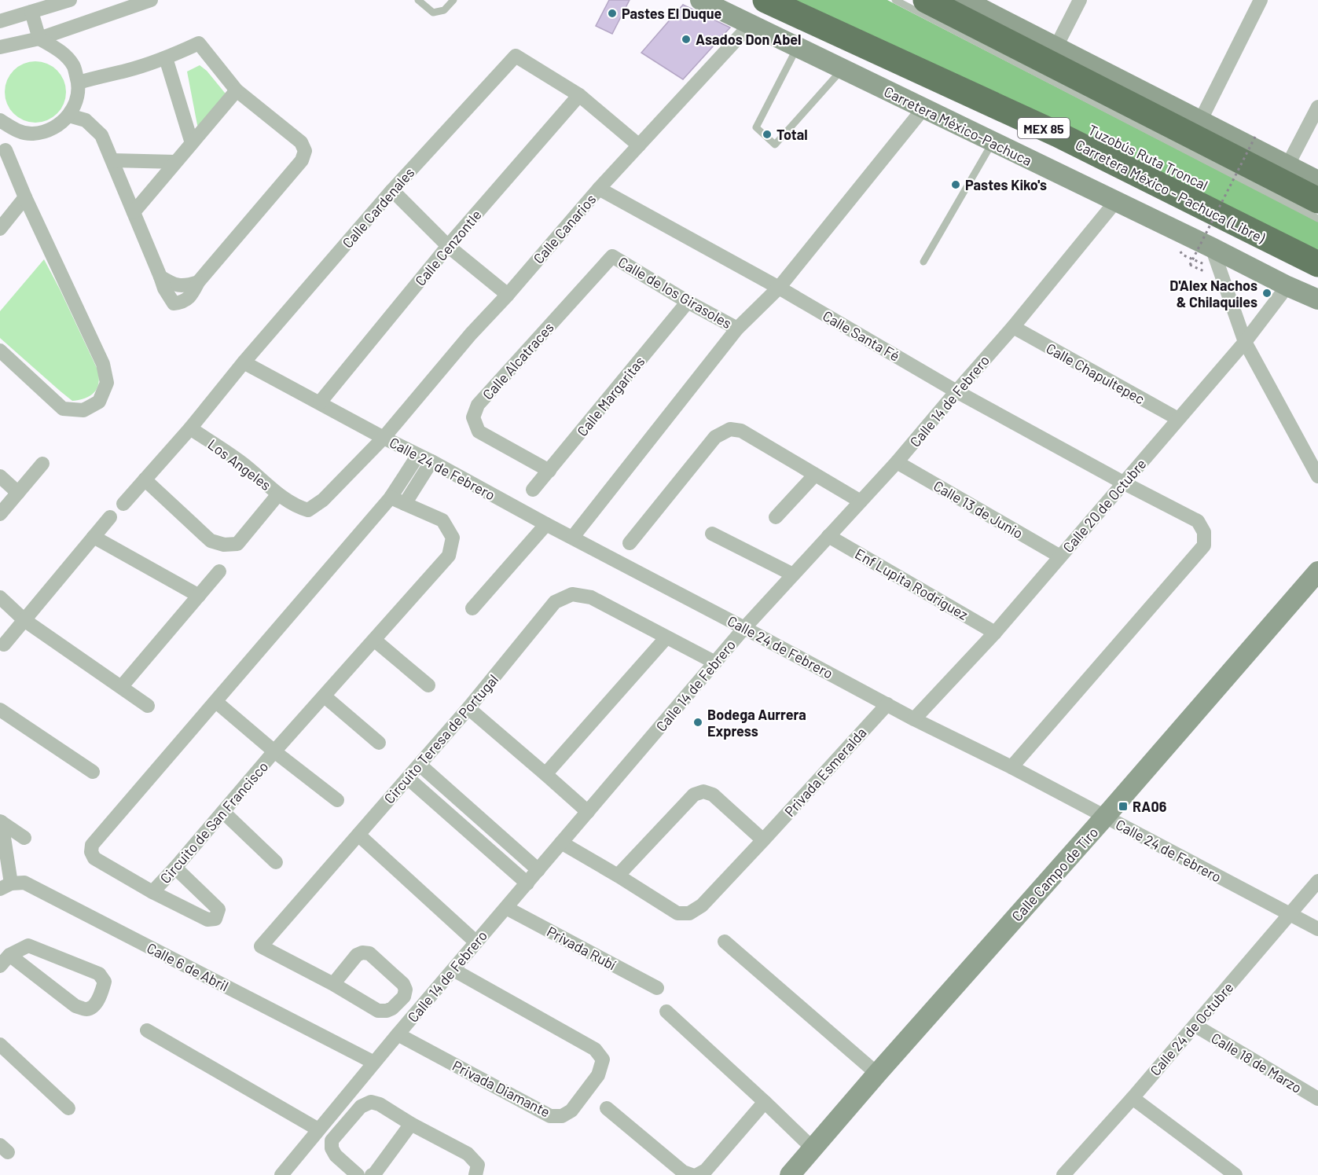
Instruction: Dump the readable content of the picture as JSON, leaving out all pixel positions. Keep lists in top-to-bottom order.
{
  "streets": {
    "highway": ["MEX 85", "Carretera México - Pachuca (Libre)"],
    "street": [
      "Carretera México-Pachuca",
      "Calle Cardenales",
      "Calle Canarios",
      "Calle Cenzontle",
      "Calle de los Girasoles",
      "Calle Santa Fé",
      "Calle Alcatraces",
      "Calle Chapultepec",
      "Calle Margaritas",
      "Calle 14 de Febrero",
      "Los Angeles",
      "Calle 24 de Febrero",
      "Calle 20 de Octubre",
      "Calle 13 de Junio",
      "Enf Lupita Rodríguez",
      "Circuito Teresa de Portugal",
      "Privada Esmeralda",
      "Circuito de San Francisco",
      "Calle Campo de Tiro",
      "Privada Rubí",
      "Calle 6 de Abril",
      "Calle 24 de Octubre",
      "Calle 18 de Marzo",
      "Privada Diamante"
    ],
    "lane": ["Tuzobús Ruta Troncal"]
  },
  "crossings": [
    ["Carretera México-Pachuca", "Calle Canarios"],
    ["Carretera México-Pachuca", "Calle 14 de Febrero"],
    ["Carretera México-Pachuca", "Calle 20 de Octubre"],
    ["Calle Cardenales", "Calle Cenzontle"],
    ["Calle Cardenales", "Calle 24 de Febrero"],
    ["Calle Canarios", "Calle Santa Fé"],
    ["Calle Canarios", "Los Angeles"],
    ["Calle Canarios", "Calle 24 de Febrero"],
    ["Calle Cenzontle", "Calle 24 de Febrero"],
    ["Calle de los Girasoles", "Calle Alcatraces"],
    ["Calle de los Girasoles", "Calle Margaritas"],
    ["Calle Santa Fé", "Calle 14 de Febrero"],
    ["Calle Santa Fé", "Calle 24 de Febrero"],
    ["Calle Santa Fé", "Calle 20 de Octubre"],
    ["Calle Alcatraces", "Calle Margaritas"],
    ["Calle Chapultepec", "Calle 14 de Febrero"],
    ["Calle Chapultepec", "Calle 20 de Octubre"],
    ["Calle 14 de Febrero", "Calle 24 de Febrero"],
    ["Calle 14 de Febrero", "Calle 13 de Junio"],
    ["Calle 14 de Febrero", "Enf Lupita Rodríguez"],
    ["Calle 14 de Febrero", "Circuito Teresa de Portugal"],
    ["Calle 14 de Febrero", "Privada Esmeralda"],
    ["Calle 14 de Febrero", "Privada Rubí"],
    ["Calle 14 de Febrero", "Calle 6 de Abril"],
    ["Calle 14 de Febrero", "Privada Diamante"],
    ["Calle 24 de Febrero", "Calle 20 de Octubre"],
    ["Calle 24 de Febrero", "Privada Esmeralda"],
    ["Calle 24 de Febrero", "Circuito de San Francisco"],
    ["Calle 24 de Febrero", "Calle Campo de Tiro"],
    ["Calle 24 de Febrero", "Calle 24 de Octubre"],
    ["Calle 20 de Octubre", "Calle 13 de Junio"],
    ["Calle 20 de Octubre", "Enf Lupita Rodríguez"],
    ["Calle 24 de Octubre", "Calle 18 de Marzo"]
  ],
  "places": {
    "other": [
      "Pastes El Duque",
      "Asados Don Abel",
      "Total",
      "Pastes Kiko's",
      "D'Alex Nachos & Chilaquiles",
      "Bodega Aurrera Express"
    ],
    "transit": ["RA06"]
  }
}
